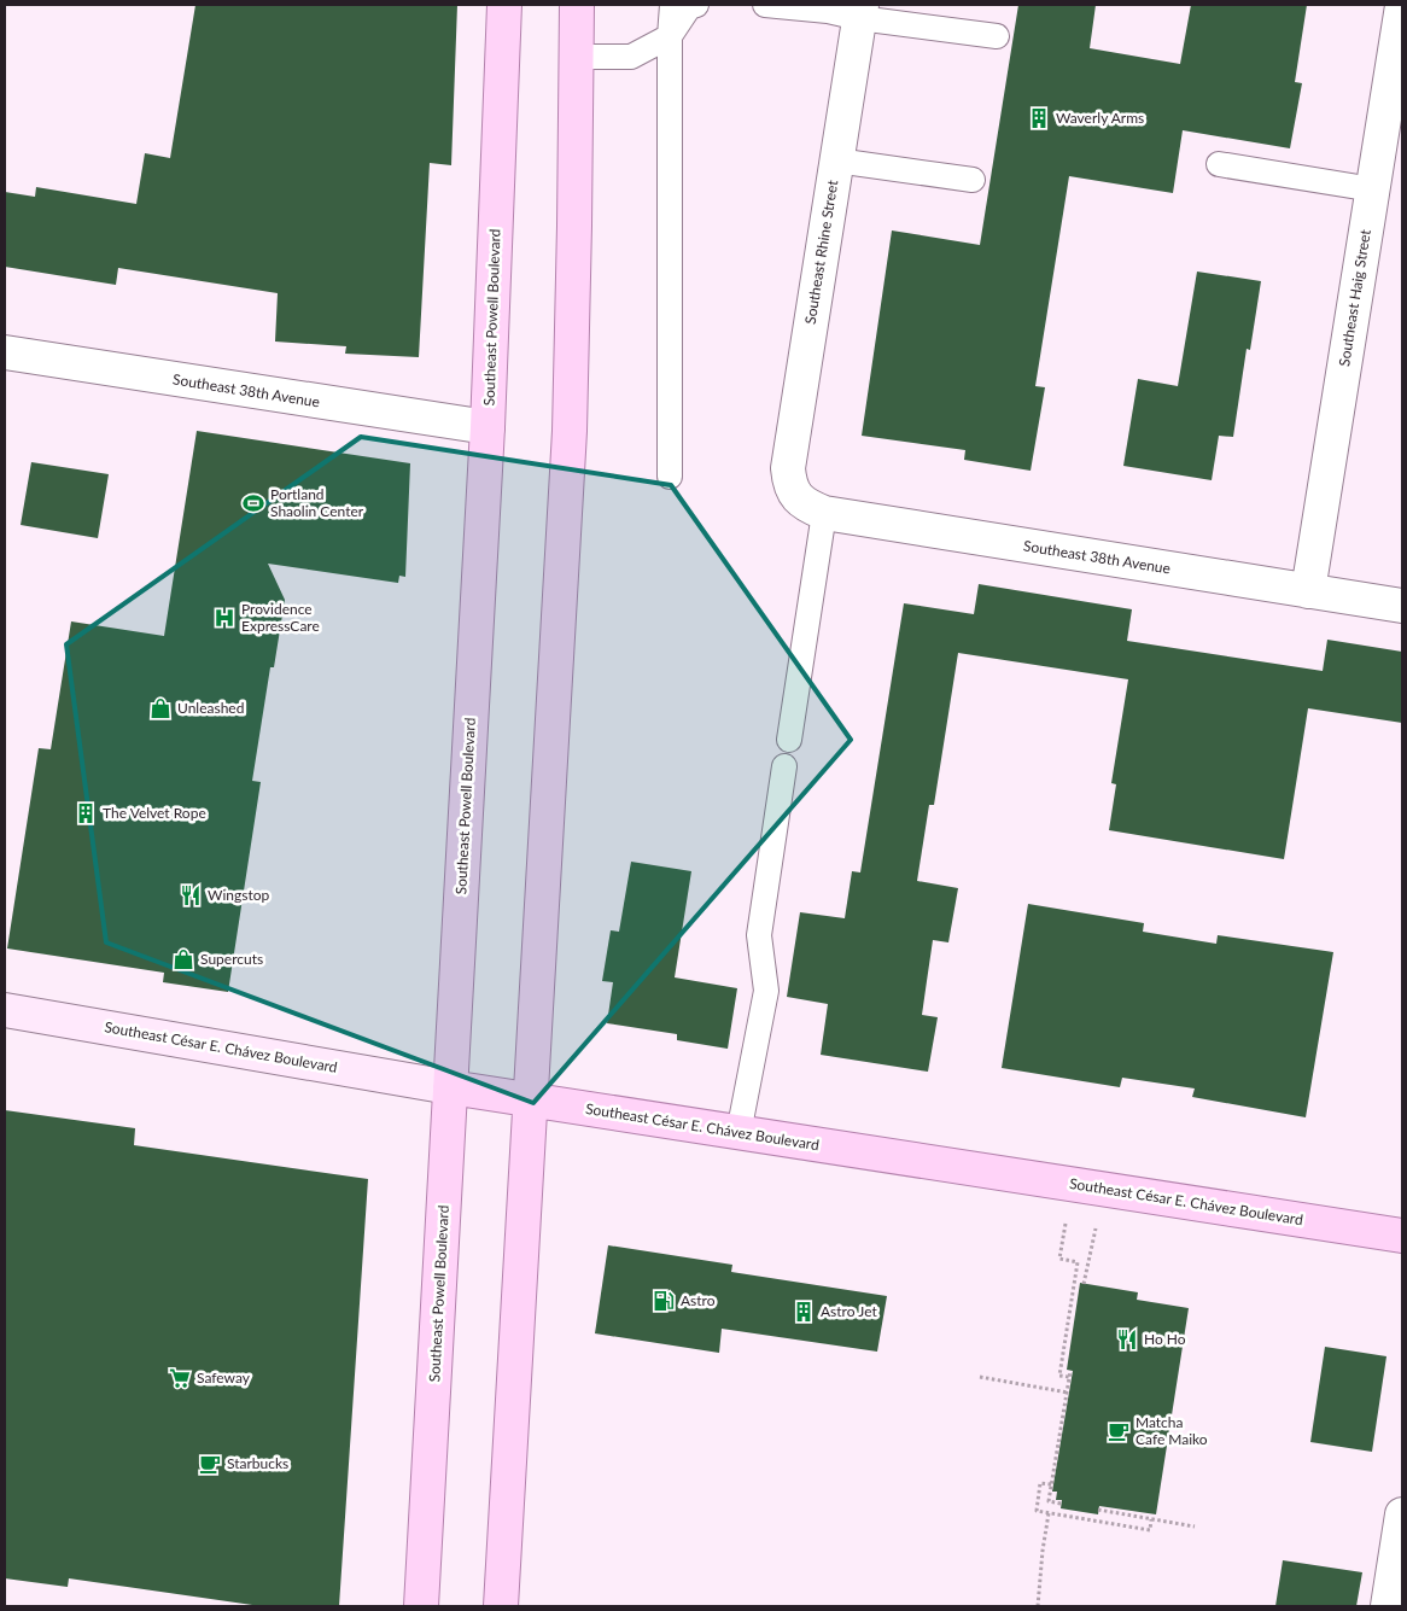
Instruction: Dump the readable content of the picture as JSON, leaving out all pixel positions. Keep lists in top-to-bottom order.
{
  "streets": {
    "main road": ["Southeast Powell Boulevard", "Southeast César E. Chávez Boulevard"],
    "street": ["Southeast Rhine Street", "Southeast Haig Street", "Southeast 38th Avenue"]
  },
  "crossings": [
    ["Southeast Rhine Street", "Southeast 38th Avenue"],
    ["Southeast Haig Street", "Southeast 38th Avenue"],
    ["Southeast Powell Boulevard", "Southeast 38th Avenue"],
    ["Southeast Powell Boulevard", "Southeast César E. Chávez Boulevard"]
  ],
  "places": {
    "building": ["Waverly Arms", "The Velvet Rope", "Astro Jet"],
    "sports": ["Portland Shaolin Center"],
    "hospital": ["Providence ExpressCare"],
    "shop": ["Unleashed", "Supercuts"],
    "restaurant": ["Wingstop", "Ho Ho"],
    "fuel station": ["Astro"],
    "supermarket": ["Safeway"],
    "cafe": ["Matcha Cafe Maiko", "Starbucks"]
  }
}
